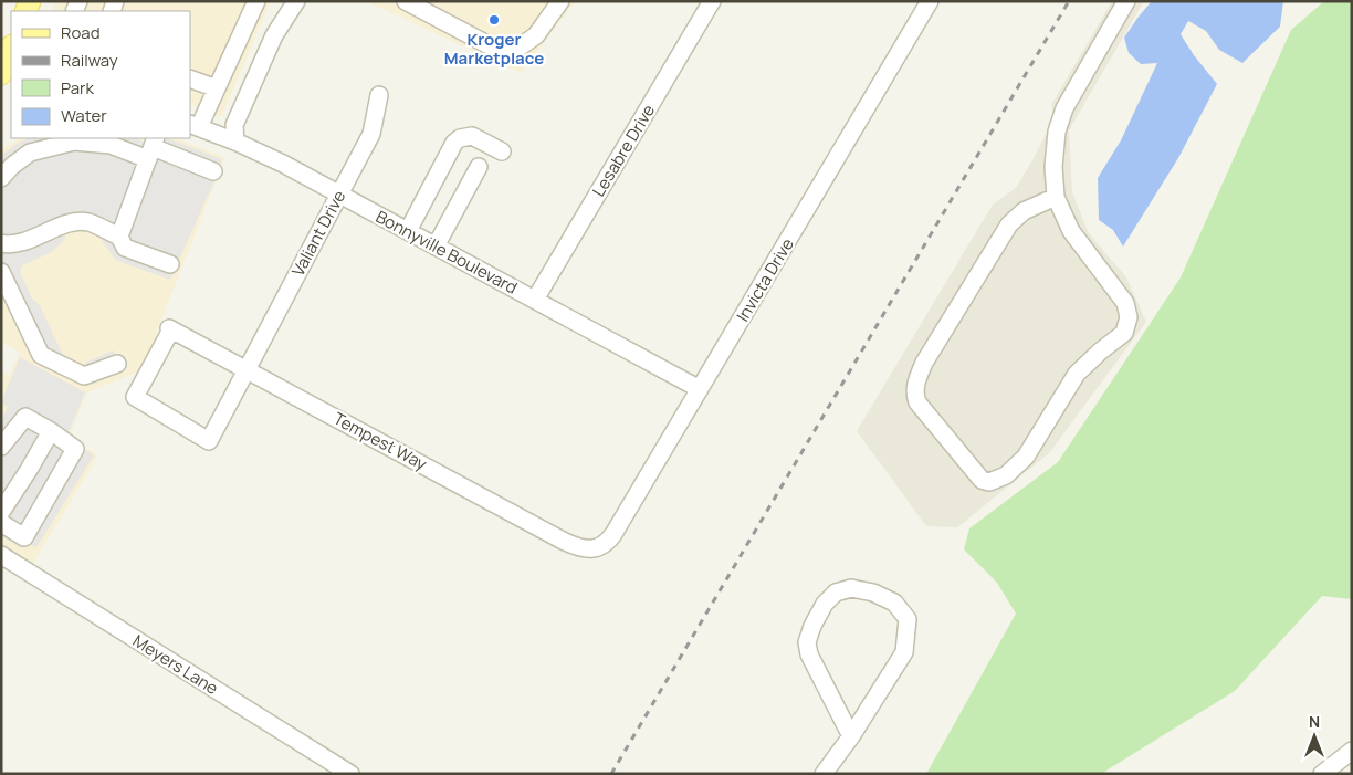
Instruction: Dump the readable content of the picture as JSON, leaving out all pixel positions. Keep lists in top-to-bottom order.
{
  "streets": {
    "street": [
      "Lesabre Drive",
      "Valiant Drive",
      "Bonnyville Boulevard",
      "Invicta Drive",
      "Tempest Way",
      "Meyers Lane"
    ]
  },
  "crossings": [
    ["Lesabre Drive", "Bonnyville Boulevard"],
    ["Valiant Drive", "Bonnyville Boulevard"],
    ["Valiant Drive", "Tempest Way"],
    ["Bonnyville Boulevard", "Invicta Drive"],
    ["Invicta Drive", "Tempest Way"]
  ],
  "places": ["Kroger Marketplace"],
  "legend": [
    "Road",
    "Railway",
    "Park",
    "Water"
  ],
  "north": "top"
}
